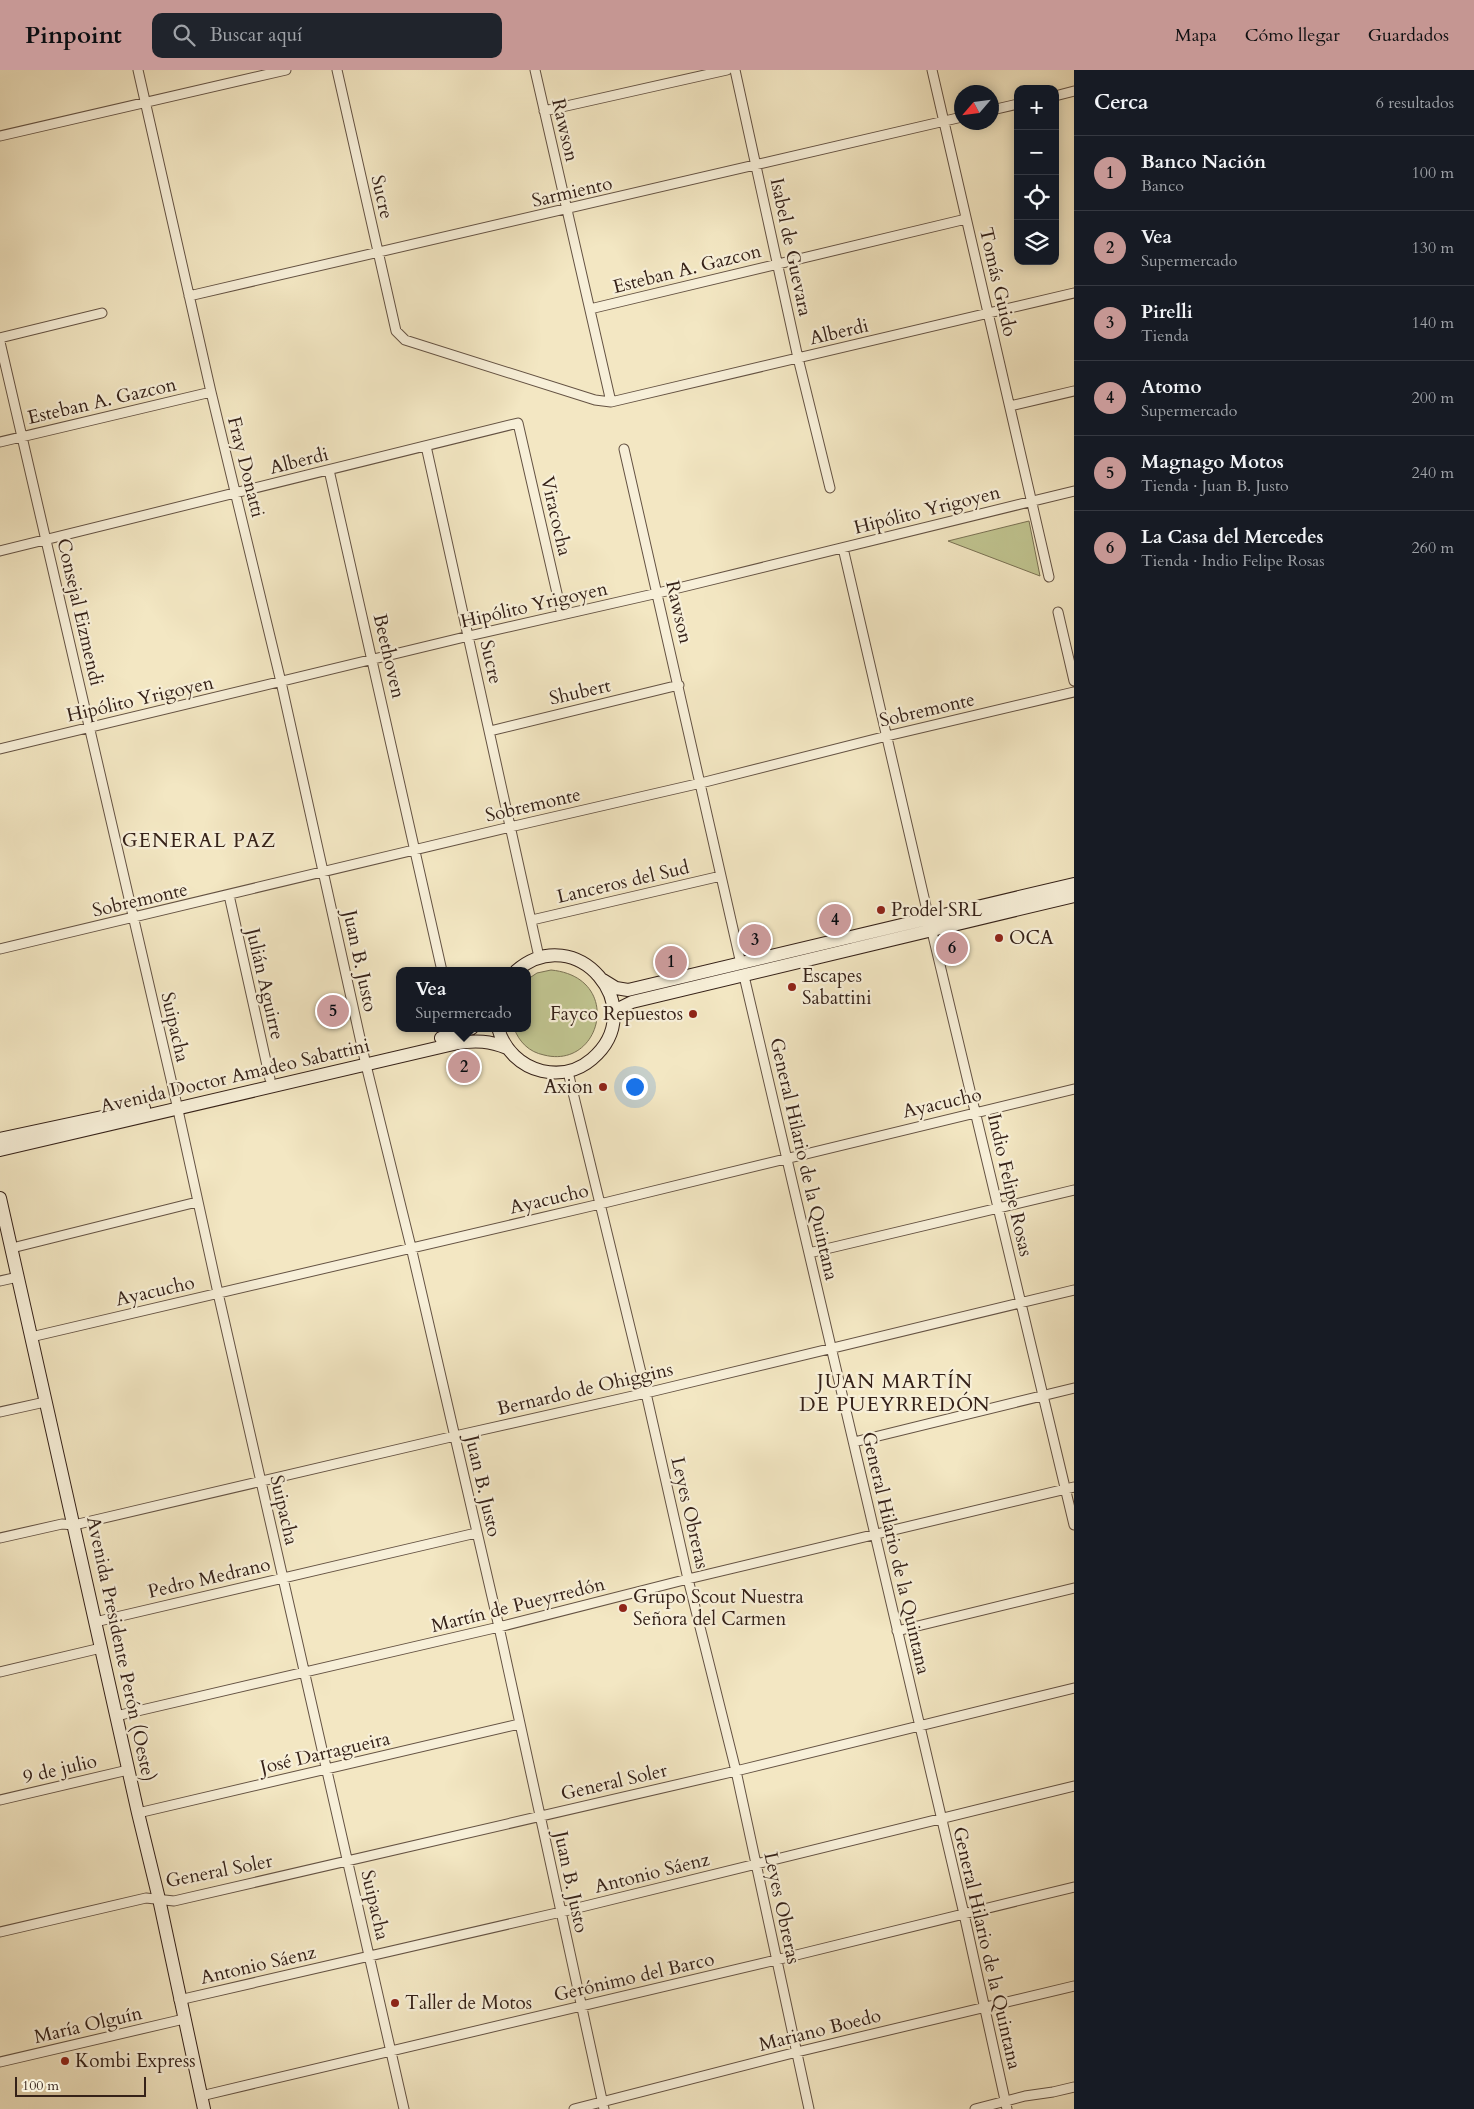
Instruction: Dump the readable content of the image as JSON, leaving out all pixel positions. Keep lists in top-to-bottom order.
{
  "streets": {
    "main road": ["Avenida Doctor Amadeo Sabattini", "Avenida Presidente Perón (Oeste)"],
    "street": [
      "Rawson",
      "Sarmiento",
      "Sucre",
      "Isabel de Guevara",
      "Esteban A. Gazcon",
      "Tomás Guido",
      "Alberdi",
      "Fray Donatti",
      "Hipólito Yrigoyen",
      "Viracocha",
      "Consejal Eizmendi",
      "Beethoven",
      "Shubert",
      "Sobremonte",
      "Lanceros del Sud",
      "Juan B. Justo",
      "Julián Aguirre",
      "Suipacha",
      "Ayacucho",
      "General Hilario de la Quintana",
      "Indio Felipe Rosas",
      "Bernardo de Ohiggins",
      "Leyes Obreras",
      "Pedro Medrano",
      "Martín de Pueyrredón",
      "José Darragueira",
      "9 de julio",
      "General Soler",
      "Antonio Sáenz",
      "Gerónimo del Barco",
      "María Olguín",
      "Mariano Boedo"
    ]
  },
  "crossings": [
    ["Rawson", "Sarmiento"],
    ["Rawson", "Sucre"],
    ["Rawson", "Esteban A. Gazcon"],
    ["Rawson", "Alberdi"],
    ["Rawson", "Hipólito Yrigoyen"],
    ["Rawson", "Shubert"],
    ["Rawson", "Sobremonte"],
    ["Rawson", "General Hilario de la Quintana"],
    ["Sarmiento", "Sucre"],
    ["Sarmiento", "Isabel de Guevara"],
    ["Sarmiento", "Tomás Guido"],
    ["Sarmiento", "Fray Donatti"],
    ["Sucre", "Alberdi"],
    ["Sucre", "Hipólito Yrigoyen"],
    ["Sucre", "Shubert"],
    ["Sucre", "Sobremonte"],
    ["Isabel de Guevara", "Esteban A. Gazcon"],
    ["Isabel de Guevara", "Alberdi"],
    ["Esteban A. Gazcon", "Tomás Guido"],
    ["Esteban A. Gazcon", "Fray Donatti"],
    ["Esteban A. Gazcon", "Consejal Eizmendi"],
    ["Tomás Guido", "Alberdi"],
    ["Tomás Guido", "Hipólito Yrigoyen"],
    ["Alberdi", "Fray Donatti"],
    ["Alberdi", "Viracocha"],
    ["Alberdi", "Consejal Eizmendi"],
    ["Alberdi", "Beethoven"],
    ["Fray Donatti", "Hipólito Yrigoyen"],
    ["Fray Donatti", "Sobremonte"],
    ["Fray Donatti", "Juan B. Justo"],
    ["Hipólito Yrigoyen", "Viracocha"],
    ["Hipólito Yrigoyen", "Consejal Eizmendi"],
    ["Hipólito Yrigoyen", "Beethoven"],
    ["Consejal Eizmendi", "Sobremonte"],
    ["Consejal Eizmendi", "Suipacha"],
    ["Beethoven", "Sobremonte"],
    ["Sobremonte", "Juan B. Justo"],
    ["Sobremonte", "Julián Aguirre"],
    ["Sobremonte", "Suipacha"],
    ["Sobremonte", "General Hilario de la Quintana"],
    ["Sobremonte", "Indio Felipe Rosas"],
    ["Lanceros del Sud", "General Hilario de la Quintana"],
    ["Juan B. Justo", "Avenida Doctor Amadeo Sabattini"],
    ["Juan B. Justo", "Ayacucho"],
    ["Juan B. Justo", "Bernardo de Ohiggins"],
    ["Juan B. Justo", "Pedro Medrano"],
    ["Juan B. Justo", "Martín de Pueyrredón"],
    ["Juan B. Justo", "José Darragueira"],
    ["Juan B. Justo", "General Soler"],
    ["Juan B. Justo", "Antonio Sáenz"],
    ["Juan B. Justo", "Gerónimo del Barco"],
    ["Juan B. Justo", "Mariano Boedo"],
    ["Julián Aguirre", "Avenida Doctor Amadeo Sabattini"],
    ["Suipacha", "Avenida Doctor Amadeo Sabattini"],
    ["Suipacha", "Ayacucho"],
    ["Suipacha", "Bernardo de Ohiggins"],
    ["Suipacha", "Pedro Medrano"],
    ["Suipacha", "Martín de Pueyrredón"],
    ["Suipacha", "José Darragueira"],
    ["Suipacha", "General Soler"],
    ["Suipacha", "Antonio Sáenz"],
    ["Suipacha", "Gerónimo del Barco"],
    ["Ayacucho", "General Hilario de la Quintana"],
    ["Ayacucho", "Indio Felipe Rosas"],
    ["Ayacucho", "Leyes Obreras"],
    ["Ayacucho", "Avenida Presidente Perón (Oeste)"],
    ["General Hilario de la Quintana", "Bernardo de Ohiggins"],
    ["General Hilario de la Quintana", "Martín de Pueyrredón"],
    ["General Hilario de la Quintana", "General Soler"],
    ["General Hilario de la Quintana", "Antonio Sáenz"],
    ["General Hilario de la Quintana", "Gerónimo del Barco"],
    ["General Hilario de la Quintana", "Mariano Boedo"],
    ["Indio Felipe Rosas", "Bernardo de Ohiggins"],
    ["Indio Felipe Rosas", "Martín de Pueyrredón"],
    ["Bernardo de Ohiggins", "Leyes Obreras"],
    ["Bernardo de Ohiggins", "Avenida Presidente Perón (Oeste)"],
    ["Leyes Obreras", "Martín de Pueyrredón"],
    ["Leyes Obreras", "General Soler"],
    ["Leyes Obreras", "Antonio Sáenz"],
    ["Leyes Obreras", "Gerónimo del Barco"],
    ["Leyes Obreras", "Mariano Boedo"],
    ["Pedro Medrano", "Avenida Presidente Perón (Oeste)"],
    ["Martín de Pueyrredón", "Avenida Presidente Perón (Oeste)"],
    ["Avenida Presidente Perón (Oeste)", "José Darragueira"],
    ["Avenida Presidente Perón (Oeste)", "9 de julio"],
    ["Avenida Presidente Perón (Oeste)", "General Soler"],
    ["Avenida Presidente Perón (Oeste)", "Antonio Sáenz"],
    ["Avenida Presidente Perón (Oeste)", "Gerónimo del Barco"],
    ["Avenida Presidente Perón (Oeste)", "María Olguín"]
  ],
  "districts": ["GENERAL PAZ", "JUAN MARTÍN DE PUEYRREDÓN"],
  "places": [
    "Prodel SRL",
    "OCA",
    "Escapes Sabattini",
    "Fayco Repuestos",
    "Axion",
    "Grupo Scout Nuestra Señora del Carmen",
    "Taller de Motos",
    "Kombi Express"
  ],
  "scale_bar": "100 m",
  "north": "bottom left",
  "page": {
    "header": "Pinpoint",
    "search": "Buscar aquí",
    "nav": ["Mapa", "Cómo llegar", "Guardados"],
    "heading": ["Cerca", "6 resultados"],
    "map_buttons": ["+", "−"],
    "list": [
      {
        "mark": "1",
        "name": "Banco Nación",
        "note": "Banco",
        "value": "100 m"
      },
      {
        "mark": "2",
        "name": "Vea",
        "note": "Supermercado",
        "value": "130 m"
      },
      {
        "mark": "3",
        "name": "Pirelli",
        "note": "Tienda",
        "value": "140 m"
      },
      {
        "mark": "4",
        "name": "Atomo",
        "note": "Supermercado",
        "value": "200 m"
      },
      {
        "mark": "5",
        "name": "Magnago Motos",
        "note": "Tienda · Juan B. Justo",
        "value": "240 m"
      },
      {
        "mark": "6",
        "name": "La Casa del Mercedes",
        "note": "Tienda · Indio Felipe Rosas",
        "value": "260 m"
      }
    ],
    "pins": [
      "4",
      "3",
      "6",
      "1",
      "5",
      "2"
    ],
    "popup": ["Vea", "Supermercado"],
    "scale": "100 m"
  }
}
